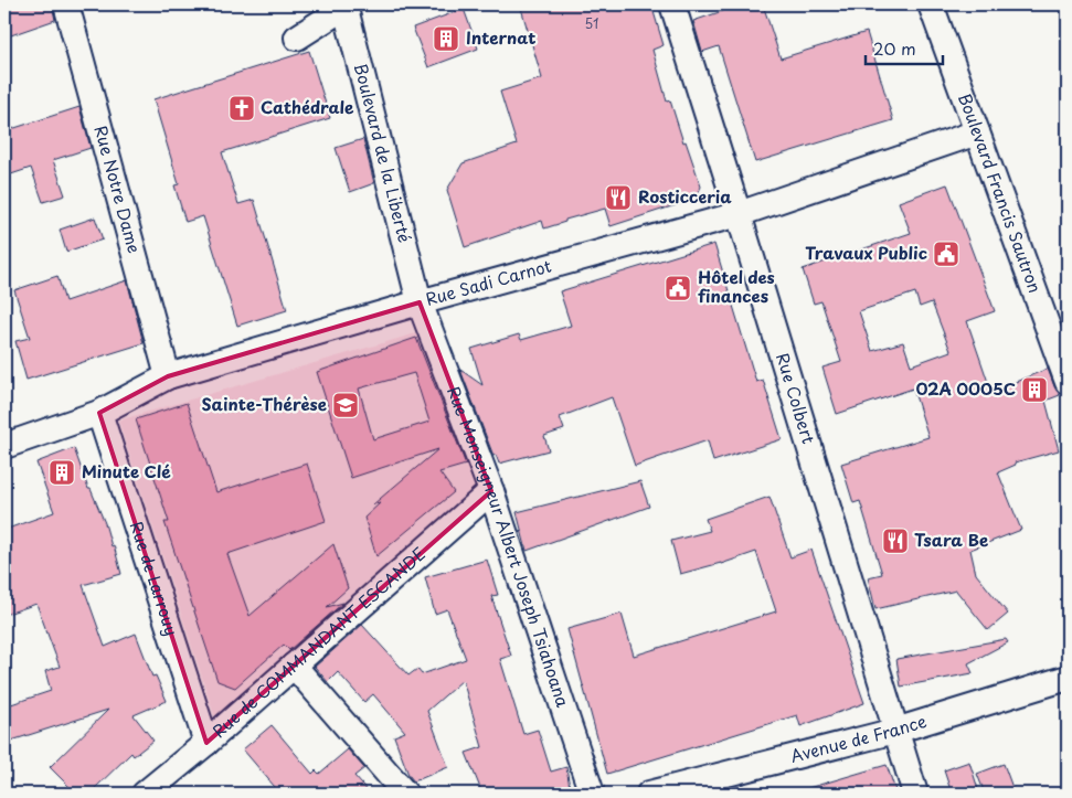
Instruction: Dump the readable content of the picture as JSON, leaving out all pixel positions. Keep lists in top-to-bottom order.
{
  "streets": {
    "street": [
      "Boulevard de la Liberté",
      "Rue Notre Dame",
      "Boulevard Francis Sautron",
      "Rue Sadi Carnot",
      "Rue Colbert",
      "Rue Monseigneur Albert Joseph Tsiahoana",
      "Rue de Larrouy",
      "Rue de COMMANDANT ESCANDE",
      "Avenue de France"
    ]
  },
  "crossings": [
    ["Boulevard de la Liberté", "Rue Sadi Carnot"],
    ["Boulevard de la Liberté", "Rue Monseigneur Albert Joseph Tsiahoana"],
    ["Rue Notre Dame", "Rue Sadi Carnot"],
    ["Boulevard Francis Sautron", "Rue Sadi Carnot"],
    ["Rue Sadi Carnot", "Rue Colbert"],
    ["Rue Sadi Carnot", "Rue Monseigneur Albert Joseph Tsiahoana"],
    ["Rue Sadi Carnot", "Rue de Larrouy"],
    ["Rue Colbert", "Avenue de France"],
    ["Rue Monseigneur Albert Joseph Tsiahoana", "Rue de COMMANDANT ESCANDE"],
    ["Rue de Larrouy", "Rue de COMMANDANT ESCANDE"]
  ],
  "places": {
    "building": ["Internat", "02A 0005C", "Minute Clé"],
    "church": ["Cathédrale"],
    "restaurant": ["Rosticceria", "Tsara Be"],
    "public building": ["Travaux Public", "Hôtel des finances"],
    "school or university": ["Sainte-Thérèse"]
  },
  "house_numbers": ["51"],
  "scale_bar": "20 m"
}
